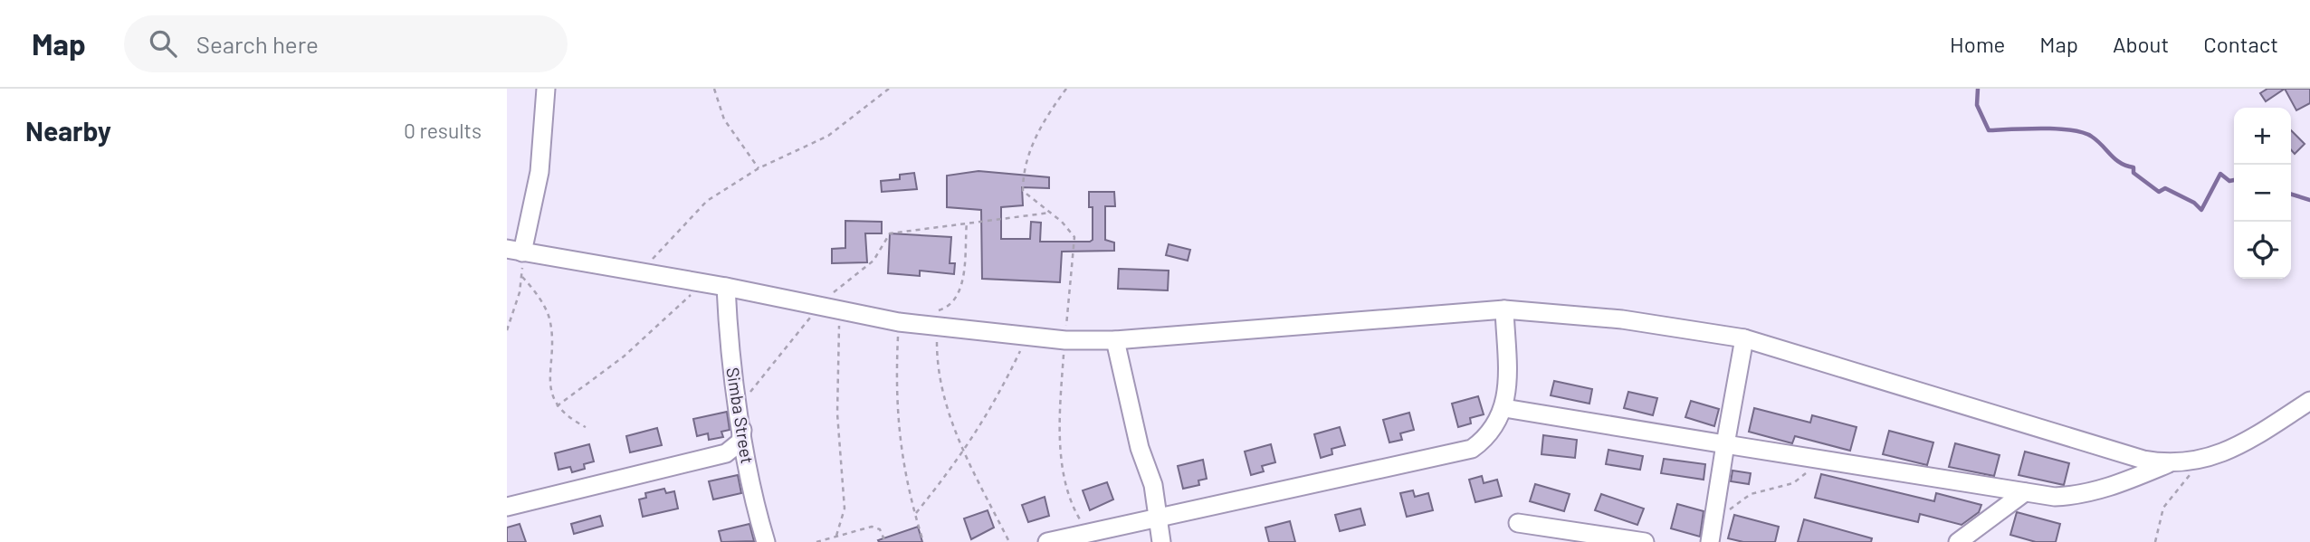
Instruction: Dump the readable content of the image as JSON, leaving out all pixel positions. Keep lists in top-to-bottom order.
{
  "streets": {
    "street": ["Simba Street"]
  },
  "page": {
    "header": "Map",
    "search": "Search here",
    "nav": [
      "Home",
      "Map",
      "About",
      "Contact"
    ],
    "heading": ["Nearby", "0 results"],
    "map_buttons": ["+", "−"]
  }
}
